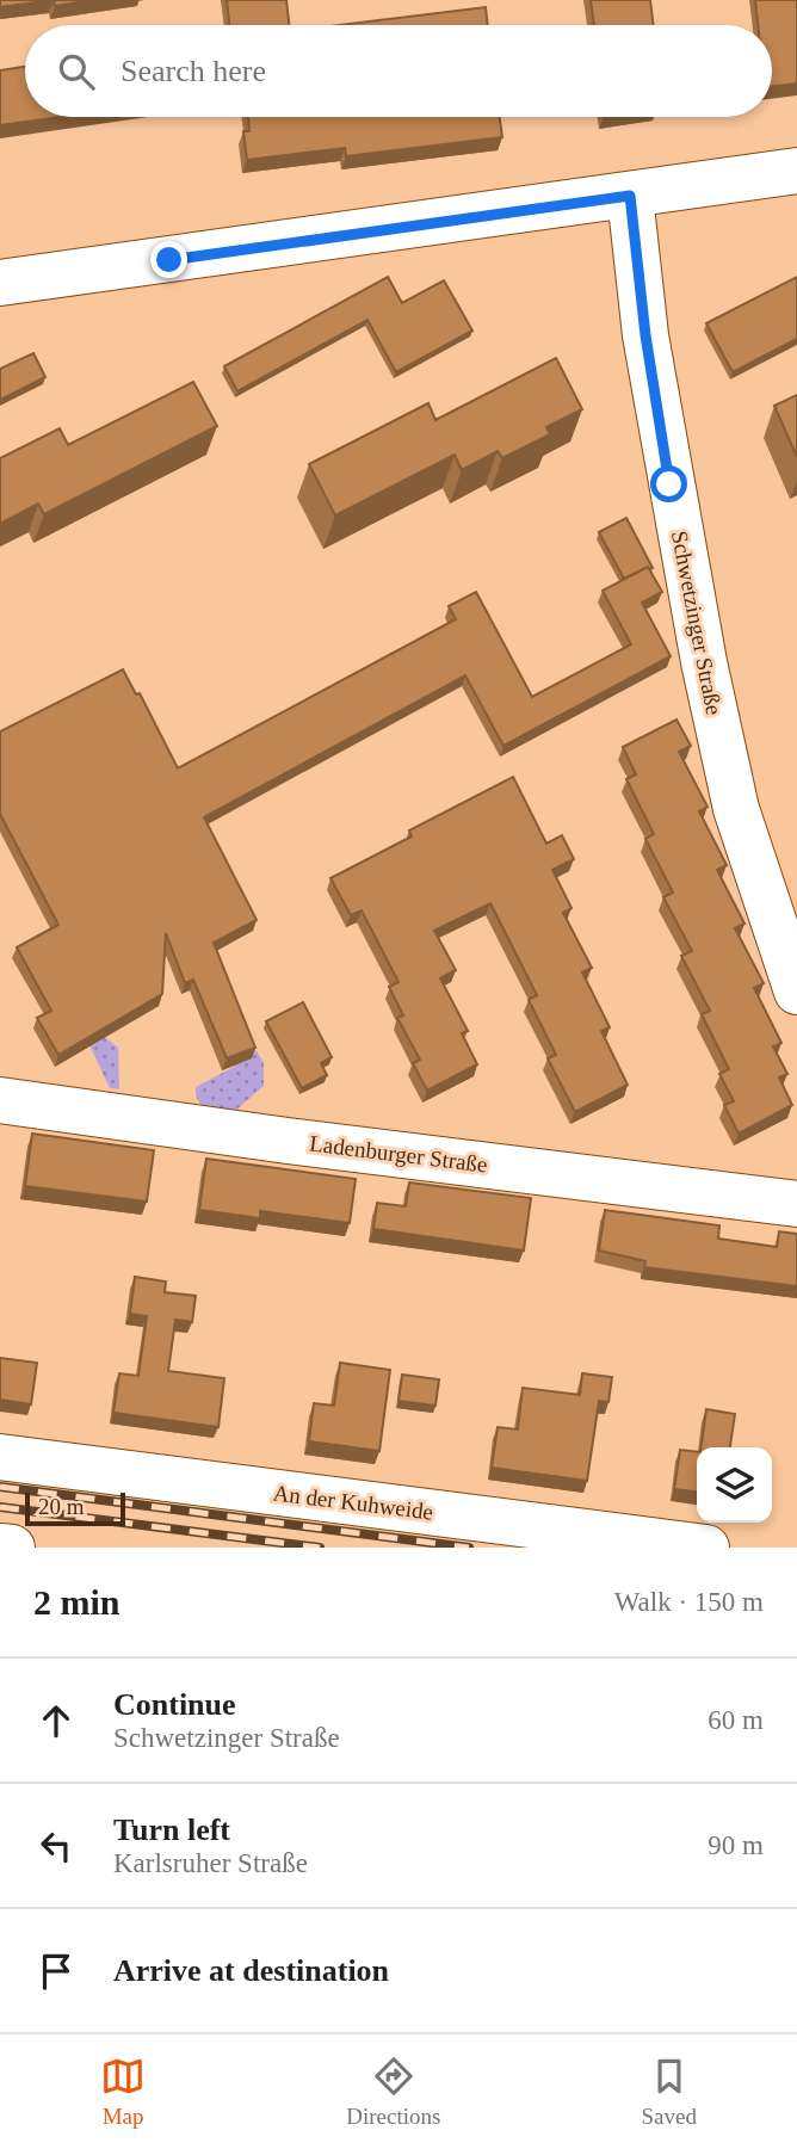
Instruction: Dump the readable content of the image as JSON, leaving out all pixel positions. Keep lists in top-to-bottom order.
{
  "streets": {
    "street": ["Schwetzinger Straße", "Ladenburger Straße", "An der Kuhweide"]
  },
  "scale_bar": "20 m",
  "page": {
    "search": "Search here",
    "scale": "20 m",
    "heading": ["2 min", "Walk · 150 m"],
    "list": [
      ["Continue", "Schwetzinger Straße", "60 m"],
      ["Turn left", "Karlsruher Straße", "90 m"],
      "Arrive at destination"
    ],
    "nav": ["Map", "Directions", "Saved"]
  }
}
